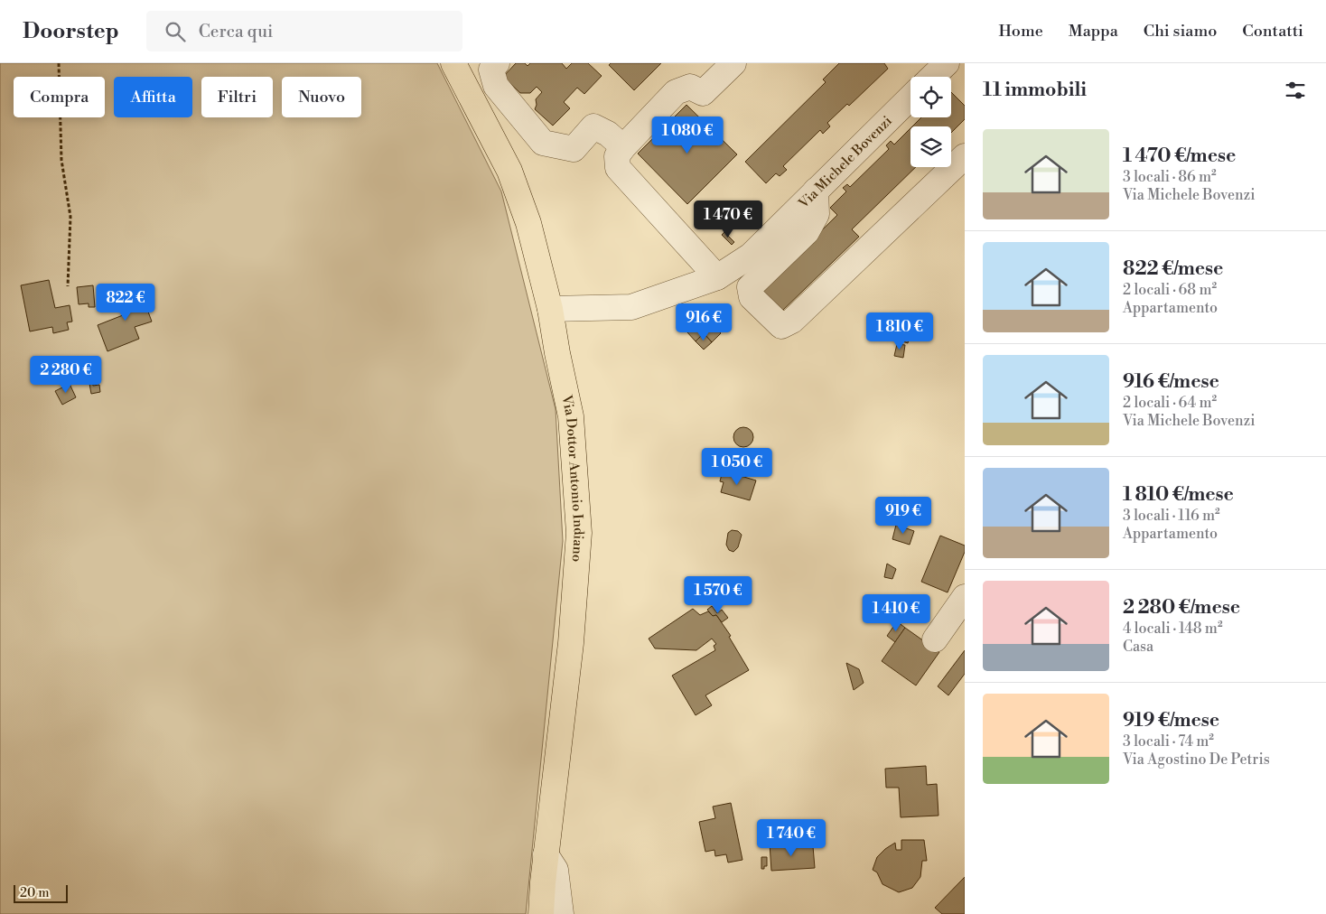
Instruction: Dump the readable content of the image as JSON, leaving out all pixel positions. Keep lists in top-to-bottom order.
{
  "streets": {
    "main road": ["Via Dottor Antonio Indiano"],
    "street": ["Via Michele Bovenzi"]
  },
  "crossings": [
    ["Via Michele Bovenzi", "Via Dottor Antonio Indiano"]
  ],
  "scale_bar": "20 m",
  "page": {
    "header": "Doorstep",
    "search": "Cerca qui",
    "nav": [
      "Home",
      "Mappa",
      "Chi siamo",
      "Contatti"
    ],
    "heading": "11 immobili",
    "chip": [
      "Compra",
      "Affitta",
      "Filtri",
      "Nuovo"
    ],
    "price": [
      "1 080 €",
      "1 470 €",
      "822 €",
      "916 €",
      "1 810 €",
      "2 280 €",
      "1 050 €",
      "919 €",
      "1 570 €",
      "1 410 €",
      "1 740 €"
    ],
    "list": [
      {
        "name": "1 470 €/mese",
        "note": "3 locali · 86 m² · Via Michele Bovenzi"
      },
      {
        "name": "822 €/mese",
        "note": "2 locali · 68 m² · Appartamento"
      },
      {
        "name": "916 €/mese",
        "note": "2 locali · 64 m² · Via Michele Bovenzi"
      },
      {
        "name": "1 810 €/mese",
        "note": "3 locali · 116 m² · Appartamento"
      },
      {
        "name": "2 280 €/mese",
        "note": "4 locali · 148 m² · Casa"
      },
      {
        "name": "919 €/mese",
        "note": "3 locali · 74 m² · Via Agostino De Petris"
      }
    ],
    "scale": "20 m"
  }
}
